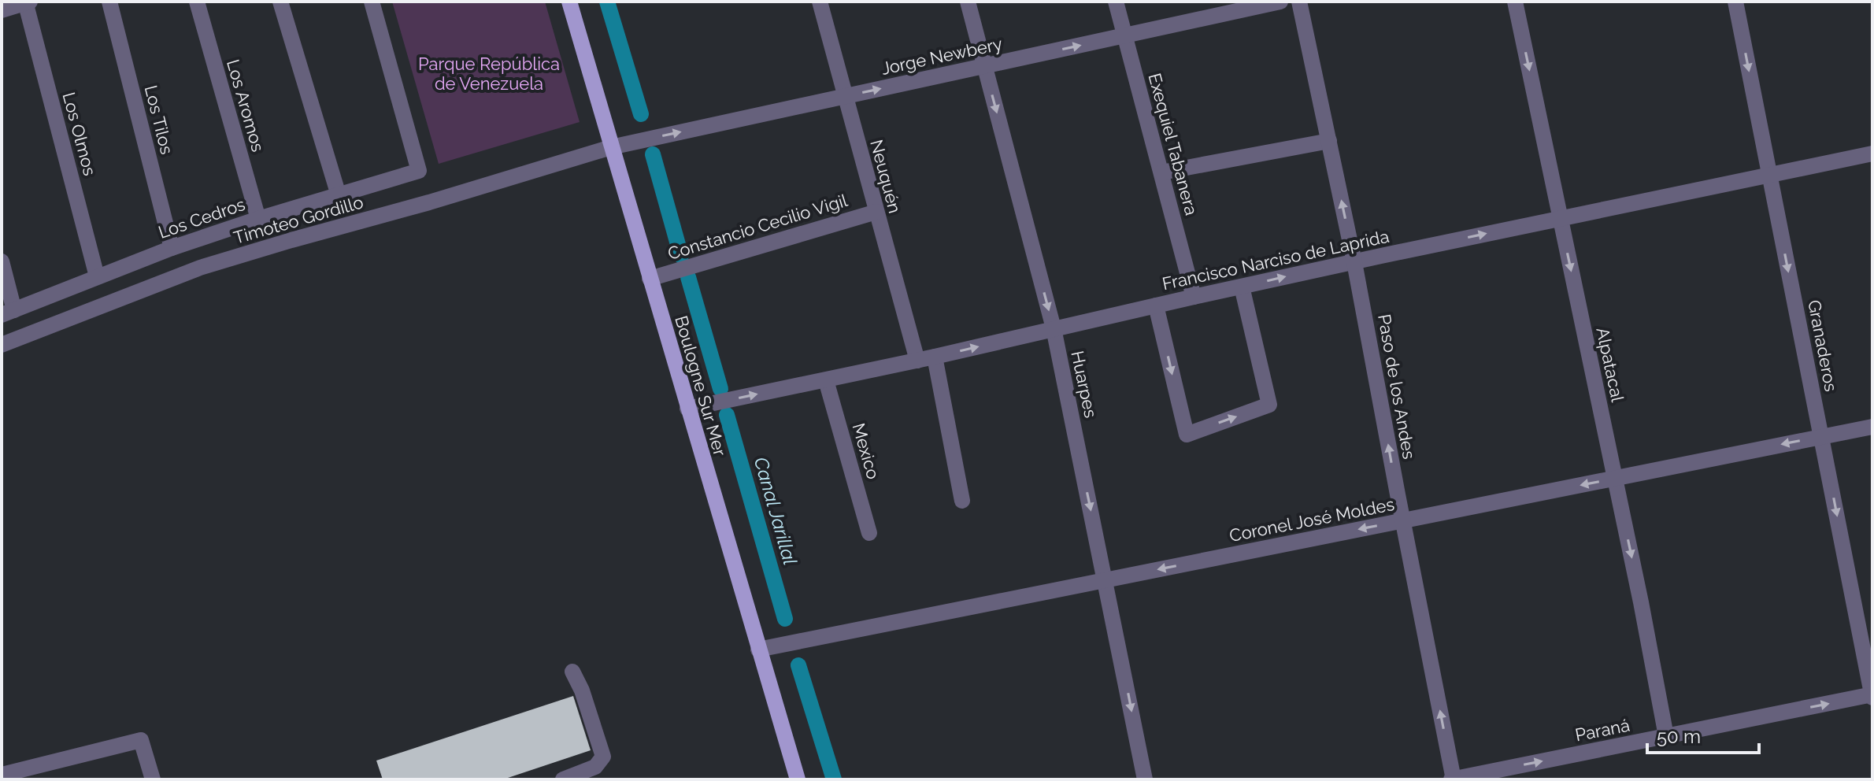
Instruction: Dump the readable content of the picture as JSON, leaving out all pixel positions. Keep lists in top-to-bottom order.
{
  "streets": {
    "main road": ["Boulogne Sur Mer"],
    "street": [
      "Jorge Newbery",
      "Los Aromos",
      "Los Tilos",
      "Los Olmos",
      "Exequiel Tabanera",
      "Neuquén",
      "Los Cedros",
      "Timoteo Gordillo",
      "Constancio Cecilio Vigil",
      "Francisco Narciso de Laprida",
      "Granaderos",
      "Alpatacal",
      "Huarpes",
      "Paso de los Andes",
      "Mexico",
      "Coronel José Moldes",
      "Paraná"
    ]
  },
  "crossings": [
    ["Jorge Newbery", "Exequiel Tabanera"],
    ["Jorge Newbery", "Neuquén"],
    ["Jorge Newbery", "Timoteo Gordillo"],
    ["Jorge Newbery", "Huarpes"],
    ["Jorge Newbery", "Boulogne Sur Mer"],
    ["Los Aromos", "Los Cedros"],
    ["Los Tilos", "Los Cedros"],
    ["Los Olmos", "Los Cedros"],
    ["Exequiel Tabanera", "Francisco Narciso de Laprida"],
    ["Neuquén", "Constancio Cecilio Vigil"],
    ["Neuquén", "Francisco Narciso de Laprida"],
    ["Timoteo Gordillo", "Boulogne Sur Mer"],
    ["Constancio Cecilio Vigil", "Boulogne Sur Mer"],
    ["Francisco Narciso de Laprida", "Granaderos"],
    ["Francisco Narciso de Laprida", "Alpatacal"],
    ["Francisco Narciso de Laprida", "Huarpes"],
    ["Francisco Narciso de Laprida", "Boulogne Sur Mer"],
    ["Francisco Narciso de Laprida", "Paso de los Andes"],
    ["Francisco Narciso de Laprida", "Mexico"],
    ["Granaderos", "Coronel José Moldes"],
    ["Granaderos", "Paraná"],
    ["Alpatacal", "Coronel José Moldes"],
    ["Alpatacal", "Paraná"],
    ["Huarpes", "Coronel José Moldes"],
    ["Boulogne Sur Mer", "Coronel José Moldes"],
    ["Paso de los Andes", "Coronel José Moldes"],
    ["Paso de los Andes", "Paraná"]
  ],
  "one_way": [
    "Jorge Newbery",
    "Francisco Narciso de Laprida",
    "Granaderos",
    "Alpatacal",
    "Huarpes",
    "Paso de los Andes",
    "Coronel José Moldes",
    "Paraná"
  ],
  "water": ["Canal Jarillal"],
  "parks": ["Parque República de Venezuela"],
  "scale_bar": "50 m"
}
